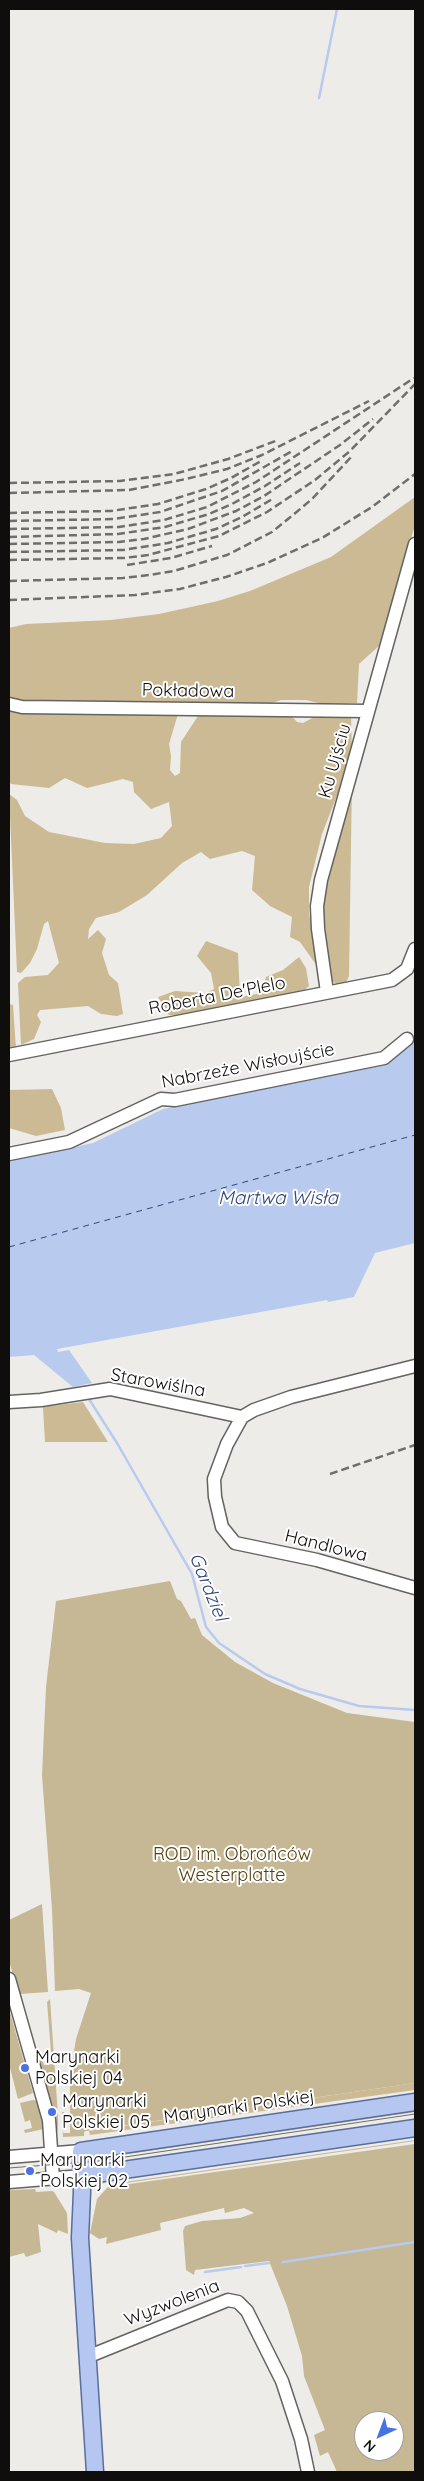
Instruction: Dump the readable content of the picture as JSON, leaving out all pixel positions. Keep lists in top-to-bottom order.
{
  "streets": {
    "main road": ["Marynarki Polskiej"],
    "street": [
      "Pokładowa",
      "Ku Ujściu",
      "Roberta De'Plelo",
      "Nabrzeże Wisłoujście",
      "Starowiślna",
      "Handlowa",
      "Wyzwolenia"
    ]
  },
  "crossings": [
    ["Pokładowa", "Ku Ujściu"],
    ["Ku Ujściu", "Roberta De'Plelo"],
    ["Starowiślna", "Handlowa"]
  ],
  "water": ["Martwa Wisła", "Gardziel"],
  "parks": ["ROD im. Obrońców Westerplatte"],
  "places": ["Marynarki Polskiej 04", "Marynarki Polskiej 05", "Marynarki Polskiej 02"],
  "north": "bottom left"
}
